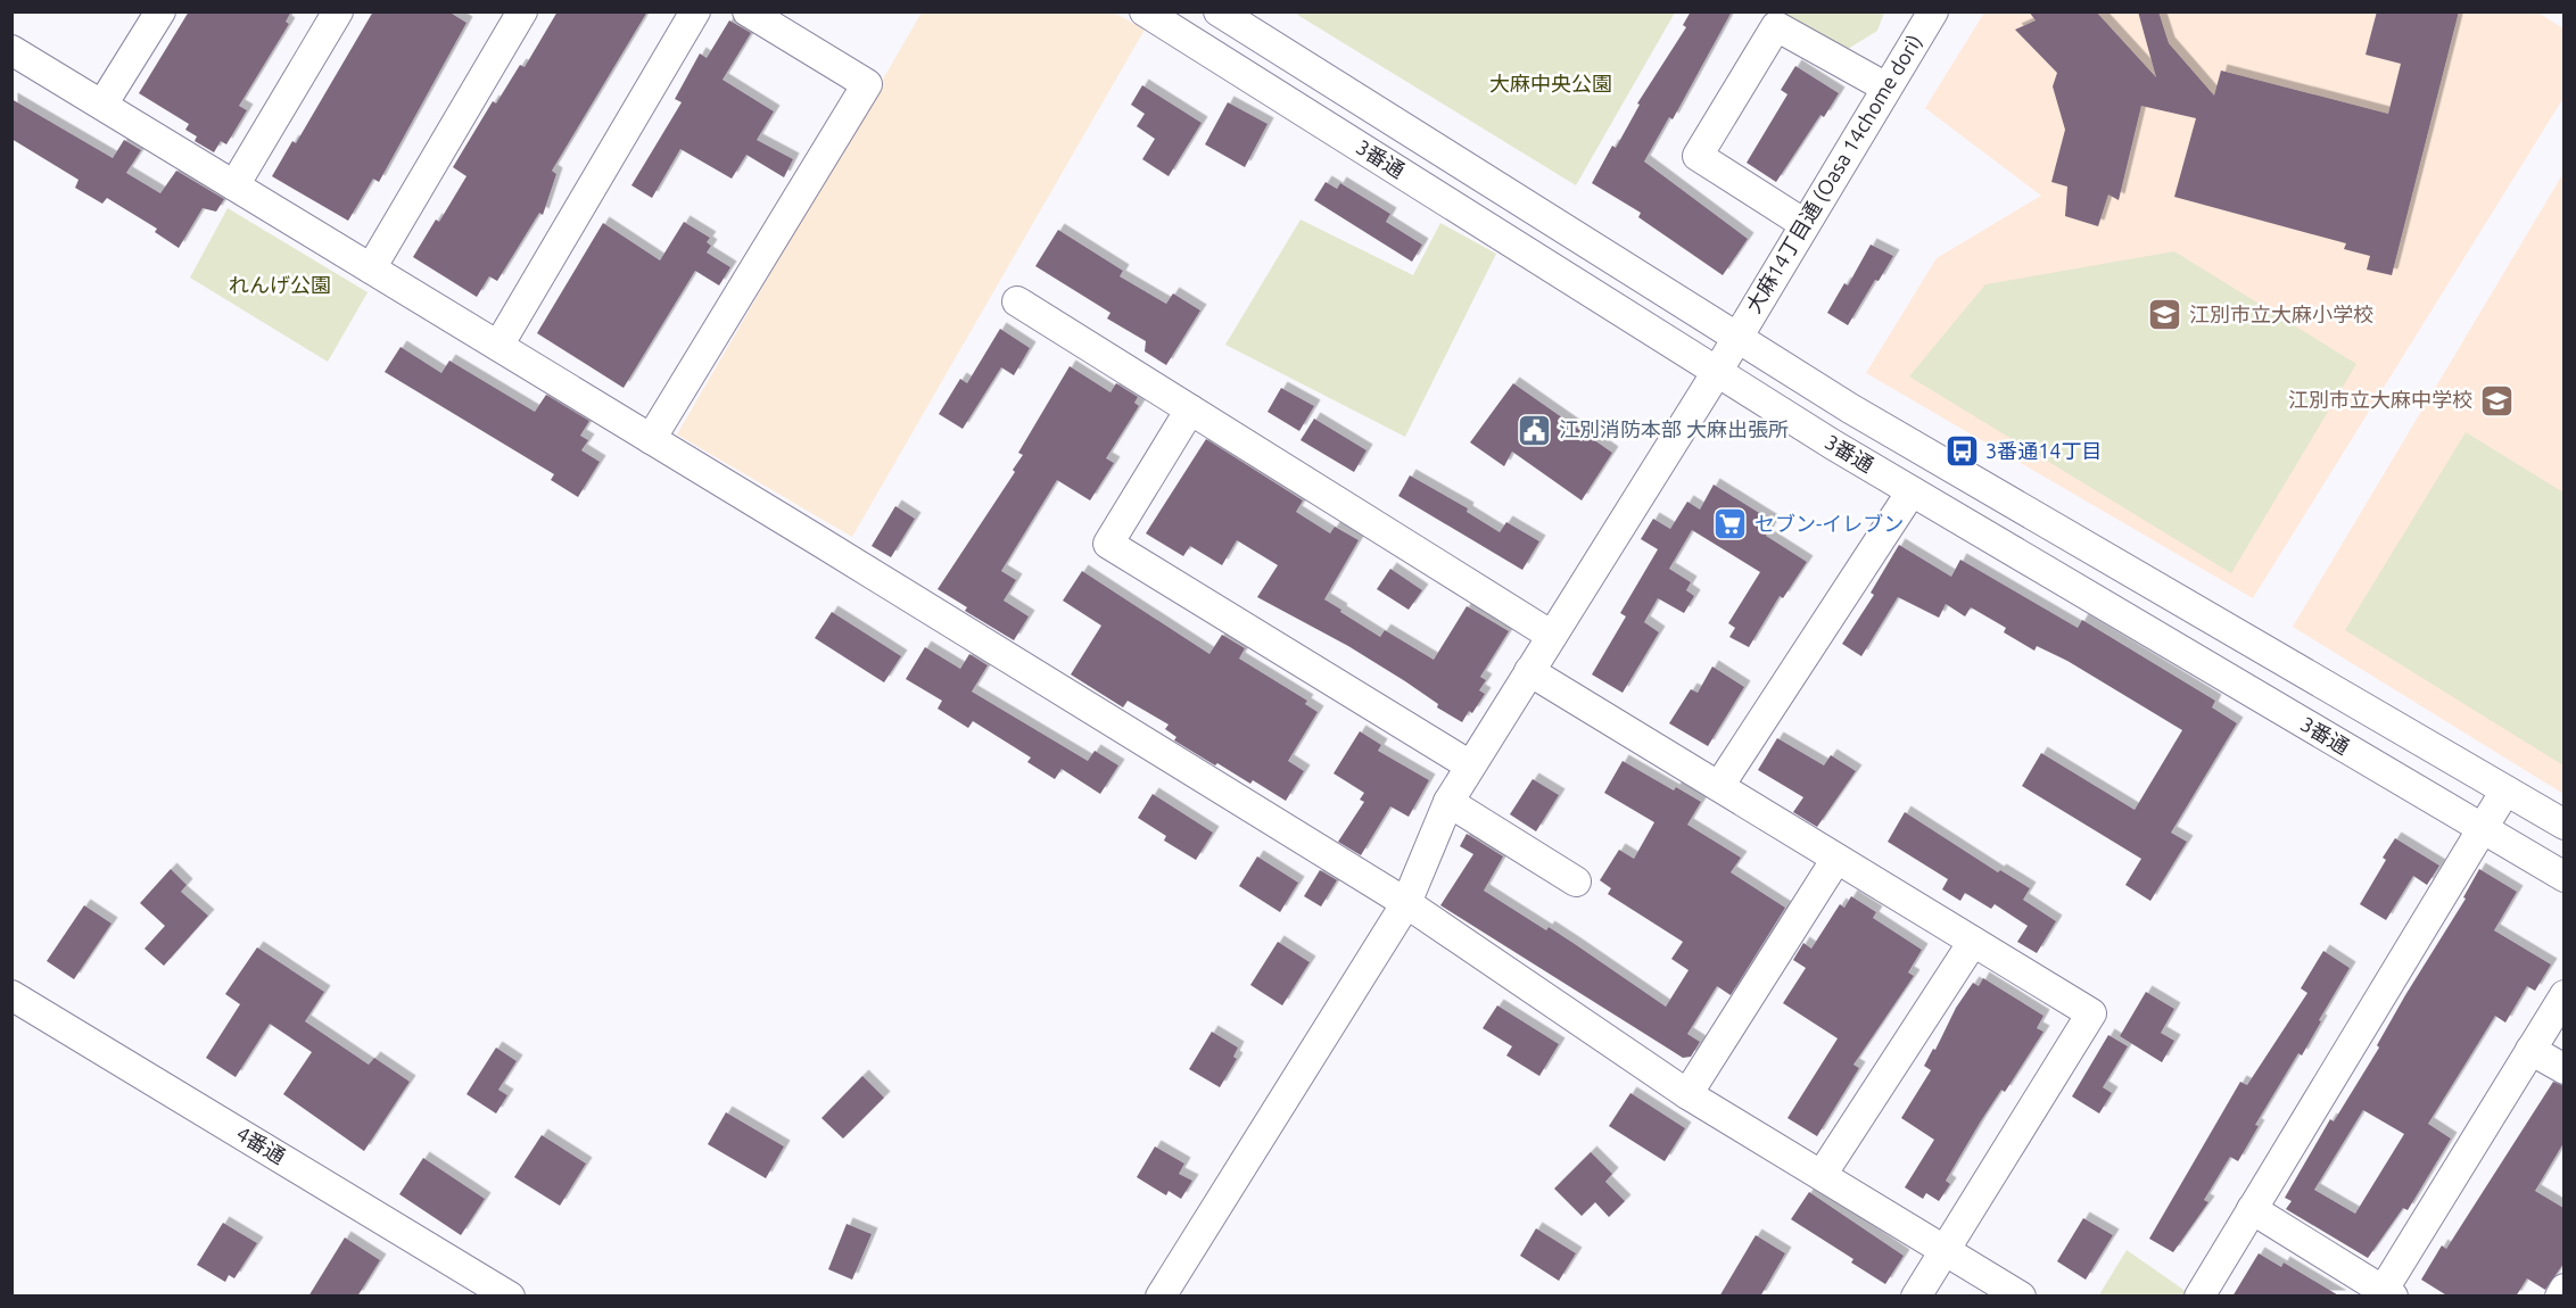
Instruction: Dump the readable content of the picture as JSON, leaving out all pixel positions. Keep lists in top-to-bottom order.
{
  "streets": {
    "street": ["3番通", "大麻14丁目通 (Oasa 14chome dori)", "4番通"]
  },
  "crossings": [
    ["3番通", "大麻14丁目通 (Oasa 14chome dori)"]
  ],
  "parks": ["大麻中央公園", "れんげ公園"],
  "places": {
    "school or university": ["江別市立大麻小学校", "江別市立大麻中学校"],
    "public building": ["江別消防本部 大麻出張所"],
    "bus stop": ["3番通14丁目"],
    "supermarket": ["セブン-イレブン"]
  }
}
